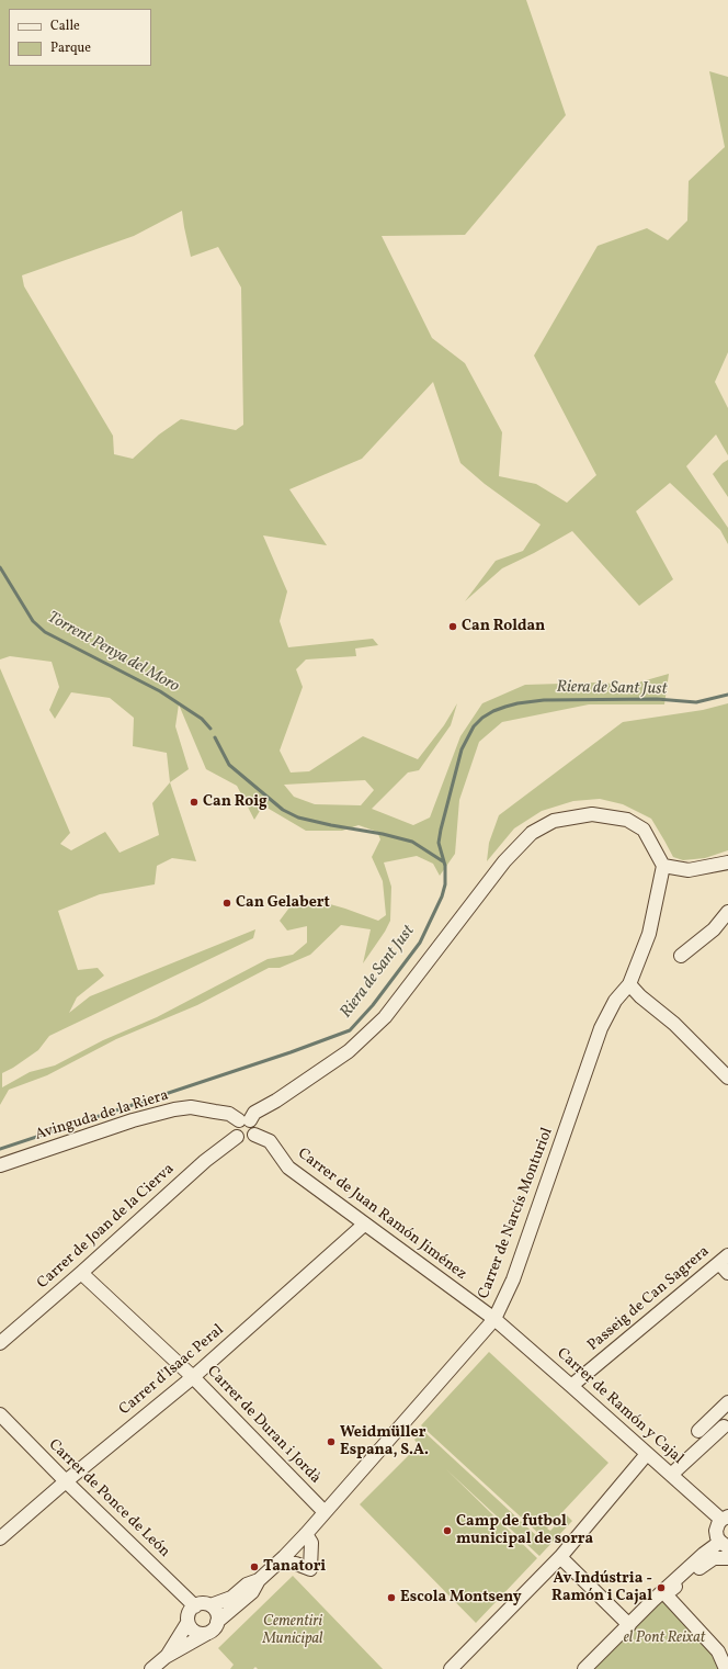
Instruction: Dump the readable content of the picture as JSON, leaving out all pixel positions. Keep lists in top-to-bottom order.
{
  "streets": {
    "street": [
      "Avinguda de la Riera",
      "Carrer de Narcís Monturiol",
      "Carrer de Juan Ramón Jiménez",
      "Carrer de Joan de la Cierva",
      "Passeig de Can Sagrera",
      "Carrer d'Isaac Peral",
      "Carrer de Ramón y Cajal",
      "Carrer de Duran i Jordà",
      "Carrer de Ponce de León"
    ]
  },
  "crossings": [
    ["Avinguda de la Riera", "Carrer de Juan Ramón Jiménez"],
    ["Avinguda de la Riera", "Carrer de Joan de la Cierva"],
    ["Carrer de Narcís Monturiol", "Carrer de Juan Ramón Jiménez"],
    ["Carrer de Narcís Monturiol", "Carrer de Ramón y Cajal"],
    ["Carrer de Narcís Monturiol", "Carrer de Duran i Jordà"],
    ["Carrer de Narcís Monturiol", "Carrer de Ponce de León"],
    ["Carrer de Juan Ramón Jiménez", "Carrer de Joan de la Cierva"],
    ["Carrer de Juan Ramón Jiménez", "Carrer d'Isaac Peral"],
    ["Carrer de Juan Ramón Jiménez", "Carrer de Ramón y Cajal"],
    ["Carrer de Joan de la Cierva", "Carrer de Duran i Jordà"],
    ["Passeig de Can Sagrera", "Carrer de Ramón y Cajal"],
    ["Carrer d'Isaac Peral", "Carrer de Duran i Jordà"],
    ["Carrer d'Isaac Peral", "Carrer de Ponce de León"]
  ],
  "water": ["Torrent Penya del Moro", "Riera de Sant Just"],
  "parks": ["Cementiri Municipal", "el Pont Reixat"],
  "places": [
    "Can Roldan",
    "Can Roig",
    "Can Gelabert",
    "Weidmüller Espana, S.A.",
    "Camp de futbol municipal de sorra",
    "Tanatori",
    "Av Indústria - Ramón i Cajal",
    "Escola Montseny"
  ],
  "legend": ["Calle", "Parque"]
}
